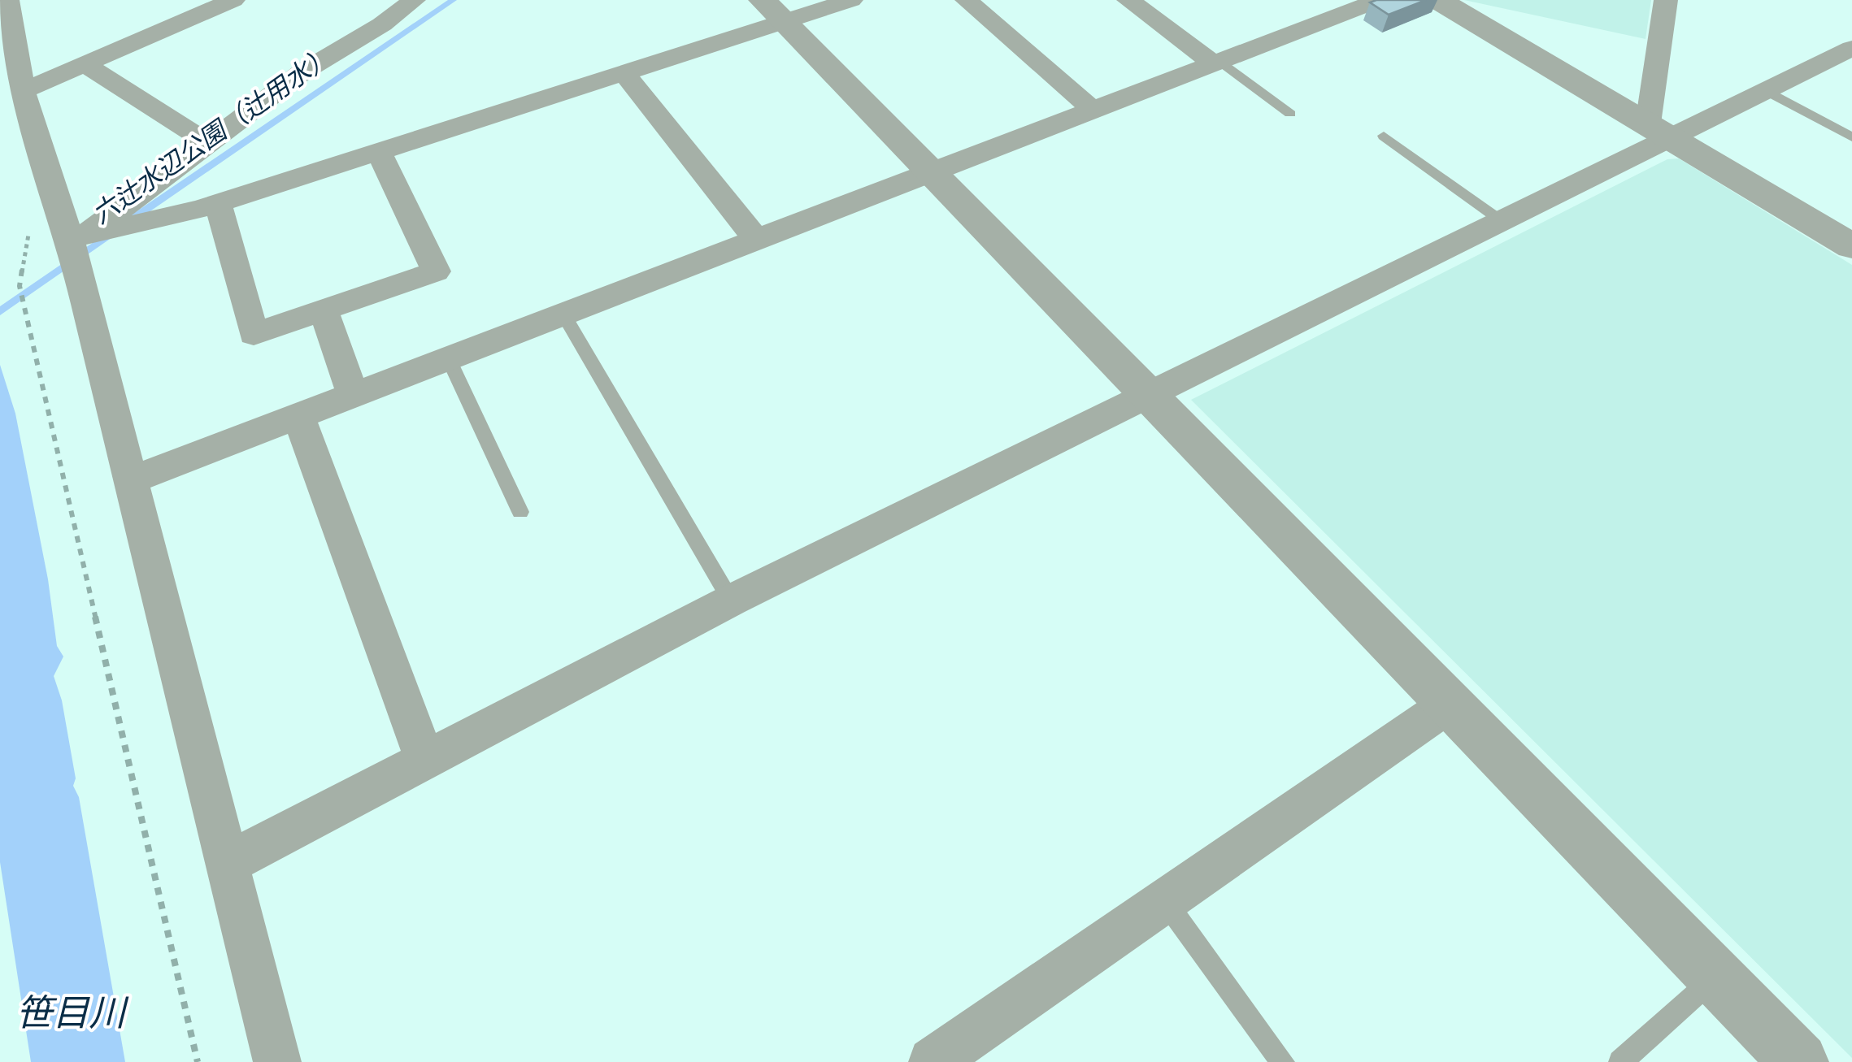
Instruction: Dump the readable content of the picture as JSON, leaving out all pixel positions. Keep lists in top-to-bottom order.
{
  "water": ["六辻水辺公園（辻用水）", "笹目川"]
}
